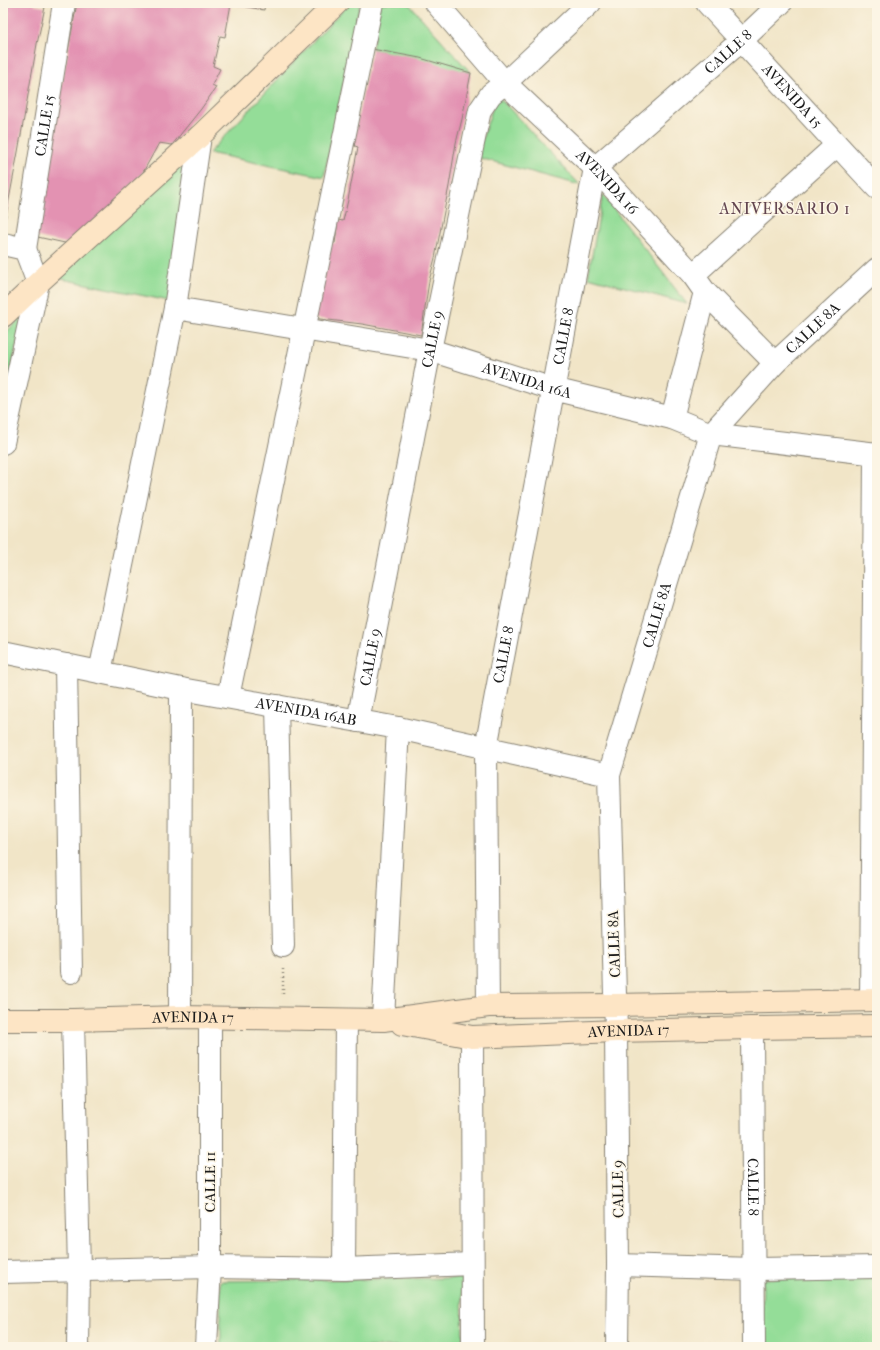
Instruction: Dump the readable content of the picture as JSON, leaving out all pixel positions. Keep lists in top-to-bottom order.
{
  "streets": {
    "street": [
      "CALLE 8",
      "AVENIDA 15",
      "CALLE 15",
      "AVENIDA 16",
      "CALLE 8A",
      "CALLE 9",
      "AVENIDA 16A",
      "AVENIDA 16AB",
      "AVENIDA 17",
      "CALLE 11"
    ]
  },
  "crossings": [
    ["CALLE 8", "AVENIDA 15"],
    ["CALLE 8", "AVENIDA 16"],
    ["CALLE 8", "AVENIDA 16A"],
    ["CALLE 8", "AVENIDA 16AB"],
    ["CALLE 8", "AVENIDA 17"],
    ["AVENIDA 16", "CALLE 8A"],
    ["AVENIDA 16", "CALLE 9"],
    ["CALLE 8A", "CALLE 9"],
    ["CALLE 8A", "AVENIDA 16A"],
    ["CALLE 8A", "AVENIDA 16AB"],
    ["CALLE 8A", "AVENIDA 17"],
    ["CALLE 9", "AVENIDA 16A"],
    ["CALLE 9", "AVENIDA 16AB"],
    ["CALLE 9", "AVENIDA 17"],
    ["AVENIDA 17", "CALLE 11"]
  ],
  "districts": ["ANIVERSARIO 1"]
}
